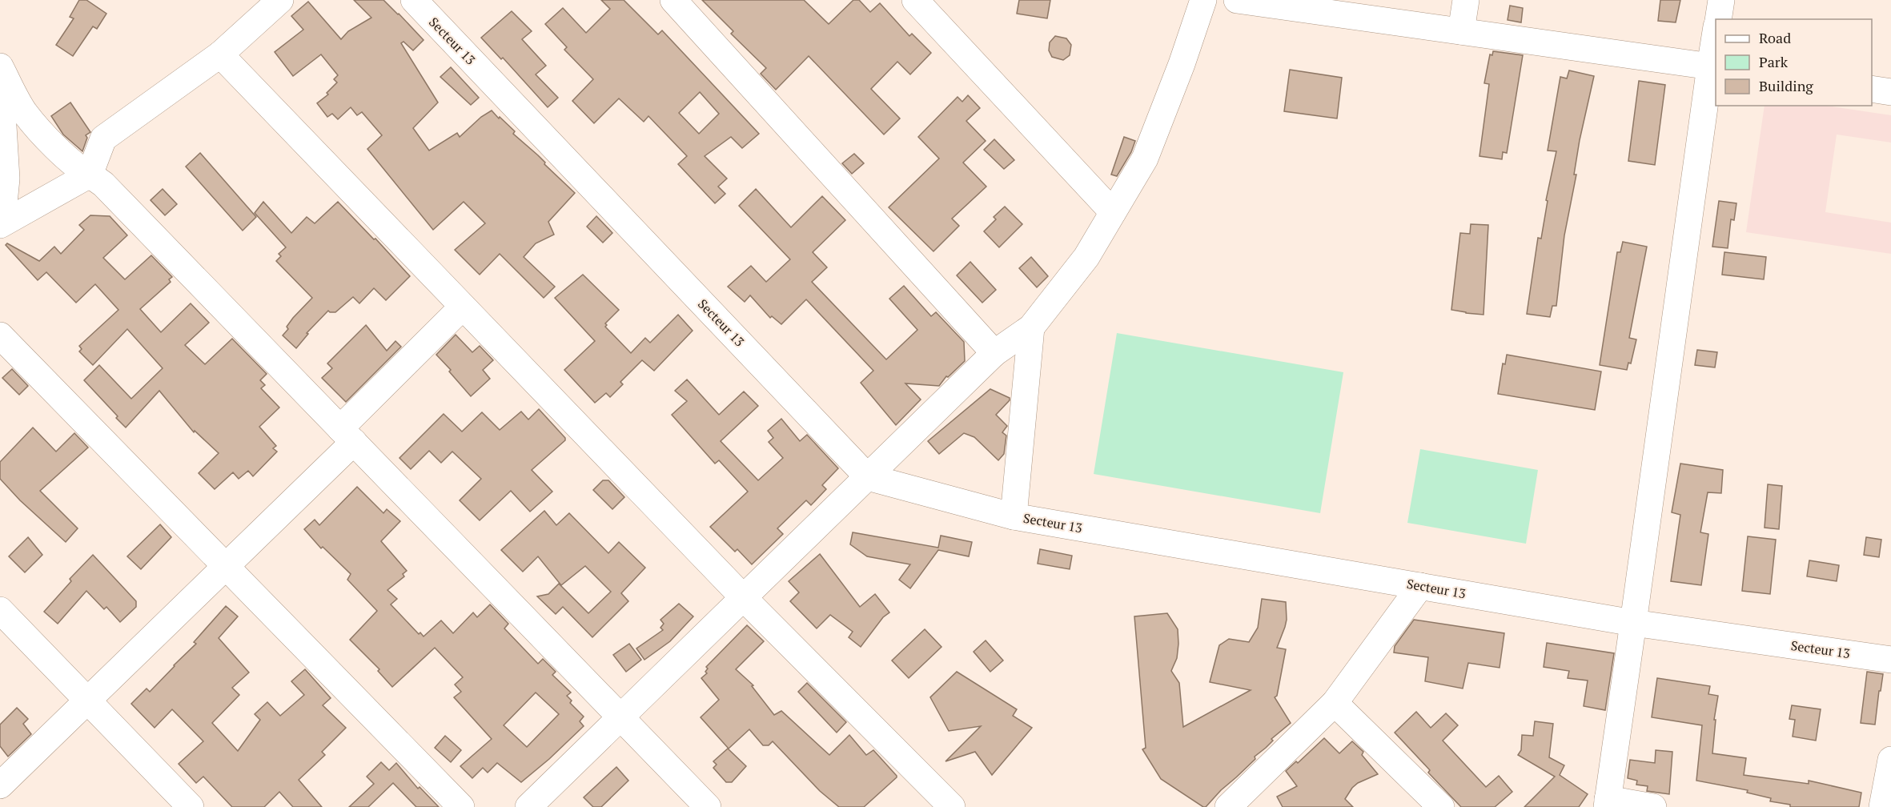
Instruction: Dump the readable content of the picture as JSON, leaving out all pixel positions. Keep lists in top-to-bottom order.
{
  "streets": {
    "street": ["Secteur 13"]
  },
  "legend": ["Road", "Park", "Building"]
}
